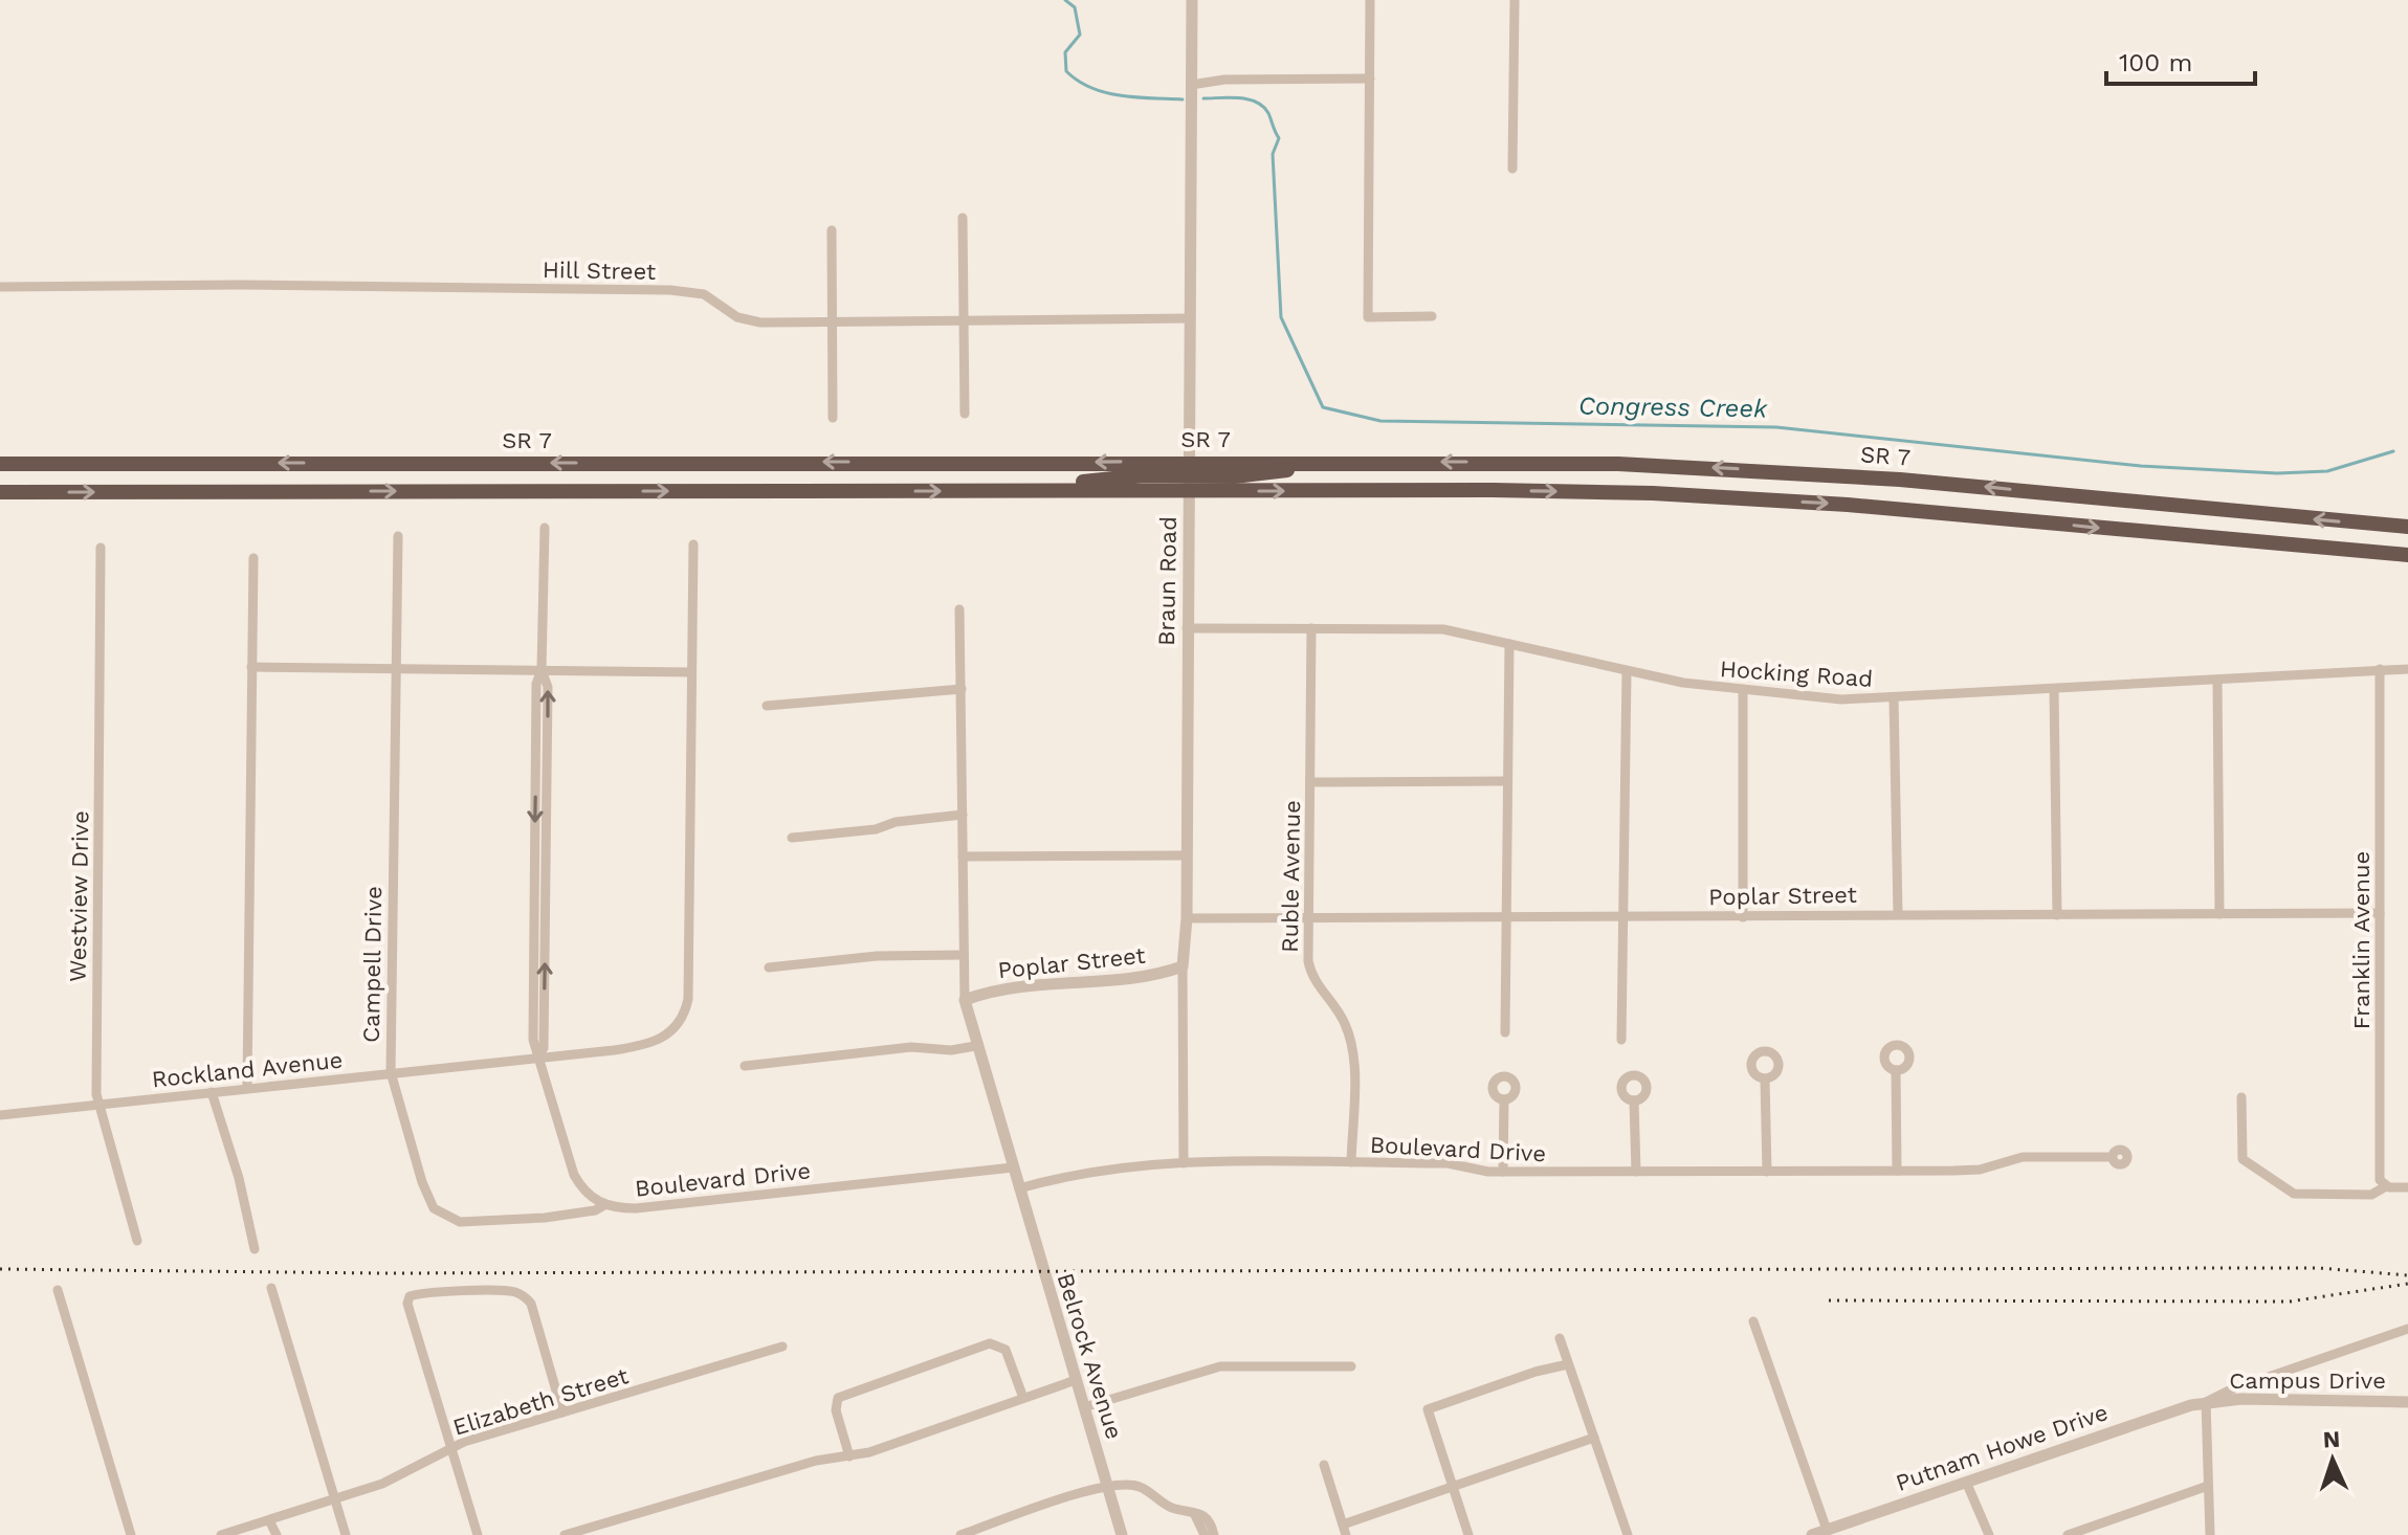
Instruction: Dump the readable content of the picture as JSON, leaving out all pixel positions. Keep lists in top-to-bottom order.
{
  "streets": {
    "highway": ["SR 7"],
    "street": [
      "Hill Street",
      "Braun Road",
      "Hocking Road",
      "Ruble Avenue",
      "Poplar Street",
      "Westview Drive",
      "Franklin Avenue",
      "Campell Drive",
      "Rockland Avenue",
      "Boulevard Drive",
      "Belrock Avenue",
      "Campus Drive",
      "Elizabeth Street",
      "Putnam Howe Drive"
    ]
  },
  "crossings": [
    ["Hill Street", "Braun Road"],
    ["SR 7", "Braun Road"],
    ["Braun Road", "Hocking Road"],
    ["Braun Road", "Poplar Street"],
    ["Braun Road", "Boulevard Drive"],
    ["Hocking Road", "Ruble Avenue"],
    ["Hocking Road", "Franklin Avenue"],
    ["Ruble Avenue", "Poplar Street"],
    ["Ruble Avenue", "Boulevard Drive"],
    ["Poplar Street", "Franklin Avenue"],
    ["Westview Drive", "Rockland Avenue"],
    ["Campell Drive", "Rockland Avenue"],
    ["Campell Drive", "Boulevard Drive"],
    ["Rockland Avenue", "Boulevard Drive"],
    ["Boulevard Drive", "Belrock Avenue"],
    ["Campus Drive", "Putnam Howe Drive"]
  ],
  "water": ["Congress Creek"],
  "scale_bar": "100 m",
  "north": "top"
}
